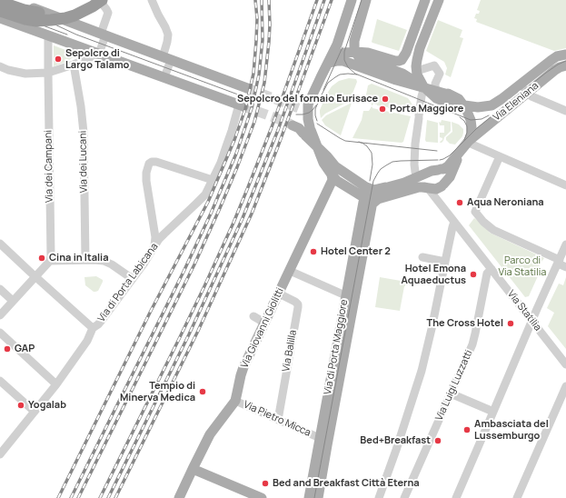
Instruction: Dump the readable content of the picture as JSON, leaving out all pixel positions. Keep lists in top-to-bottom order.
{
  "streets": {
    "main road": ["Via Eleniana", "Via Giovanni Giolitti", "Via di Porta Maggiore"],
    "street": [
      "Via dei Lucani",
      "Via dei Campani",
      "Via di Porta Labicana",
      "Via Statilia",
      "Via Balilla",
      "Via Luigi Luzzatti",
      "Via Pietro Micca"
    ]
  },
  "crossings": [
    ["Via Statilia", "Via Luigi Luzzatti"],
    ["Via Giovanni Giolitti", "Via Balilla"],
    ["Via Giovanni Giolitti", "Via Pietro Micca"],
    ["Via di Porta Maggiore", "Via Pietro Micca"],
    ["Via Balilla", "Via Pietro Micca"]
  ],
  "parks": ["Parco di Via Statilia"],
  "places": [
    "Sepolcro di Largo Talamo",
    "Sepolcro del fornaio Eurisace",
    "Porta Maggiore",
    "Aqua Neroniana",
    "Hotel Center 2",
    "Cina in Italia",
    "Hotel Emona Aquaeductus",
    "The Cross Hotel",
    "GAP",
    "Tempio di Minerva Medica",
    "Yogalab",
    "Ambasciata del Lussemburgo",
    "Bed+Breakfast",
    "Bed and Breakfast Città Eterna"
  ]
}
